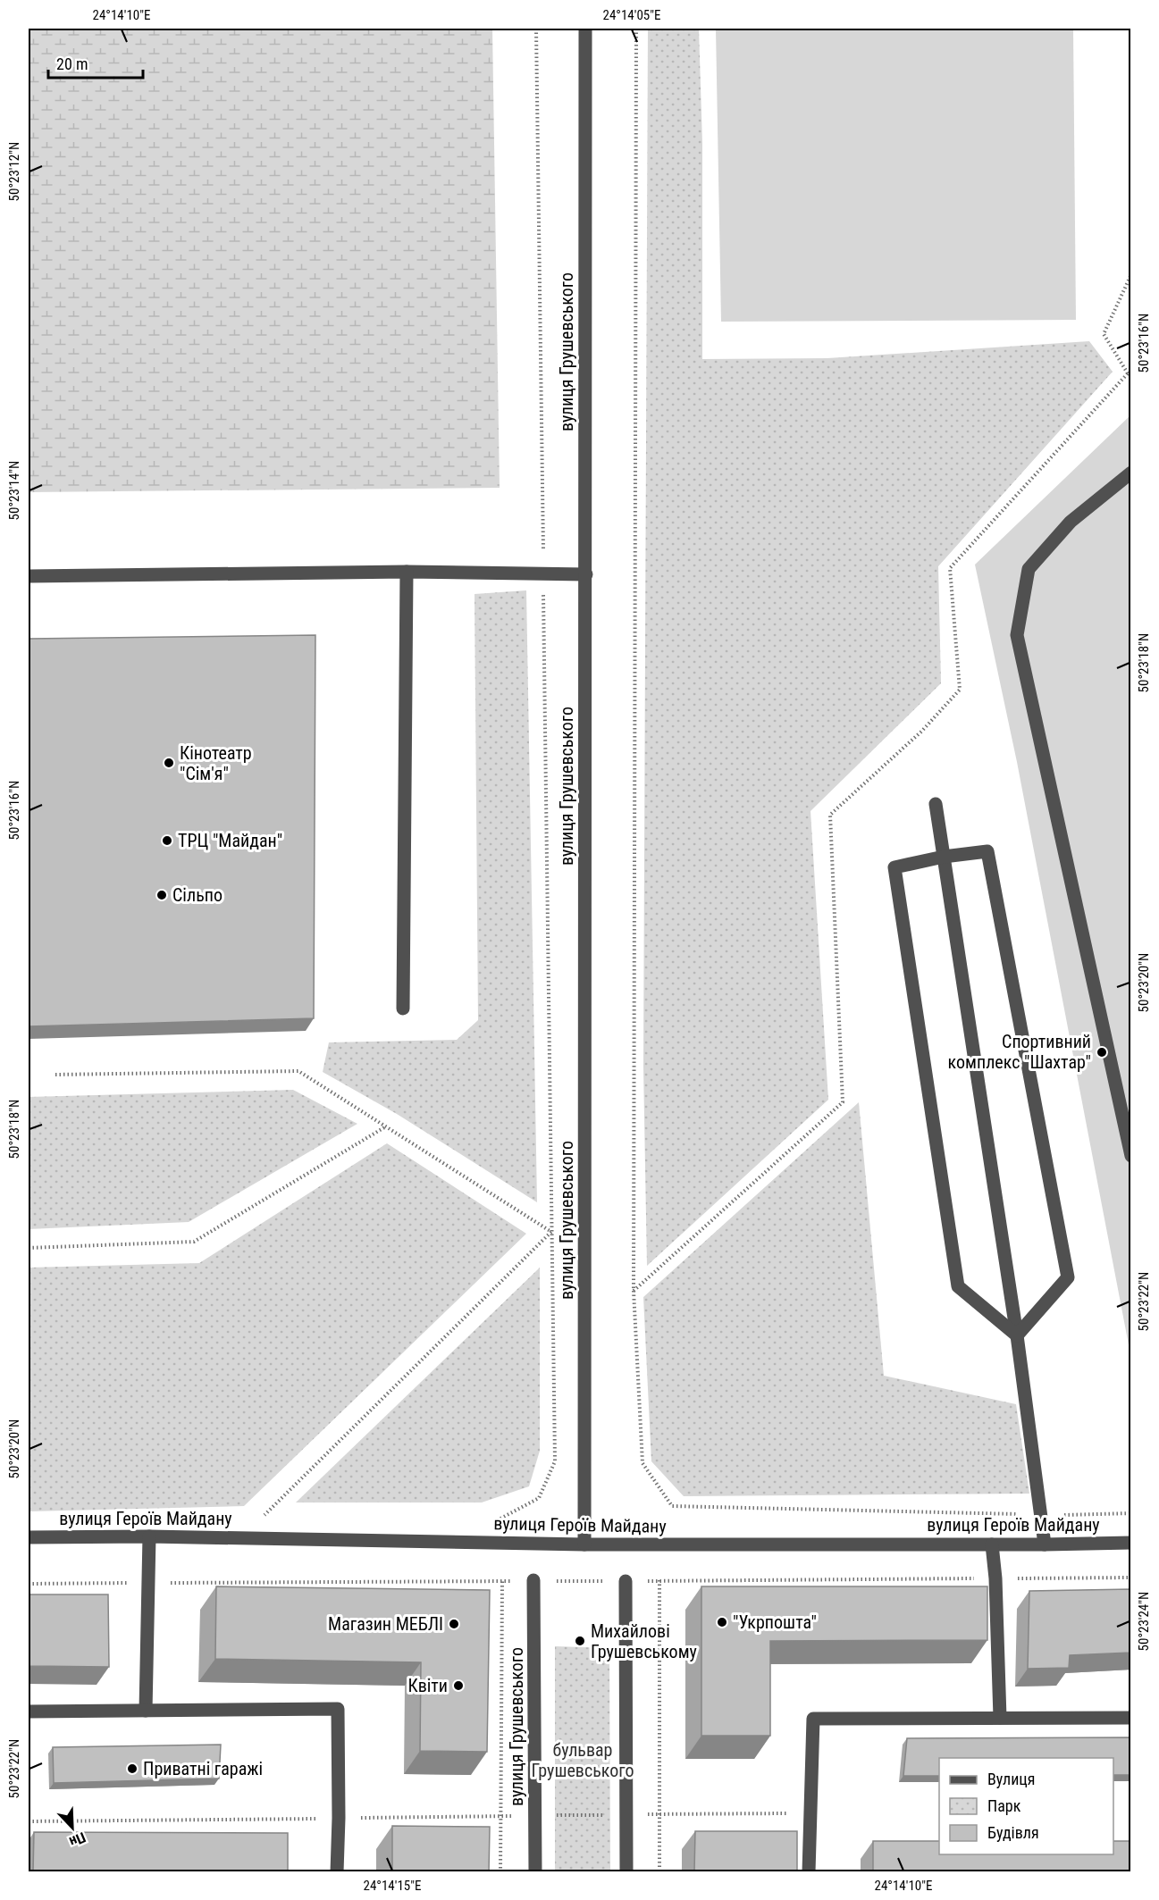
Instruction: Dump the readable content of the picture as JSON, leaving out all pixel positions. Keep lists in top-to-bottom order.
{
  "streets": {
    "street": ["вулиця Грушевського", "вулиця Героїв Майдану"]
  },
  "crossings": [
    ["вулиця Грушевського", "вулиця Героїв Майдану"]
  ],
  "parks": ["бульвар Грушевського"],
  "places": [
    "Кінотеатр \"Сім'я\"",
    "ТРЦ \"Майдан\"",
    "Сільпо",
    "Спортивний комплекс \"Шахтар\"",
    "\"Укрпошта\"",
    "Магазин МЕБЛІ",
    "Михайлові Грушевському",
    "Квіти",
    "Приватні гаражі"
  ],
  "legend": ["Вулиця", "Парк", "Будівля"],
  "scale_bar": "20 m",
  "north": "bottom right",
  "coordinates": [
    "24°14'10\"E",
    "24°14'05\"E",
    "50°23'12\"N",
    "50°23'16\"N",
    "50°23'14\"N",
    "50°23'18\"N",
    "50°23'20\"N",
    "50°23'22\"N",
    "50°23'24\"N",
    "24°14'15\"E"
  ]
}
